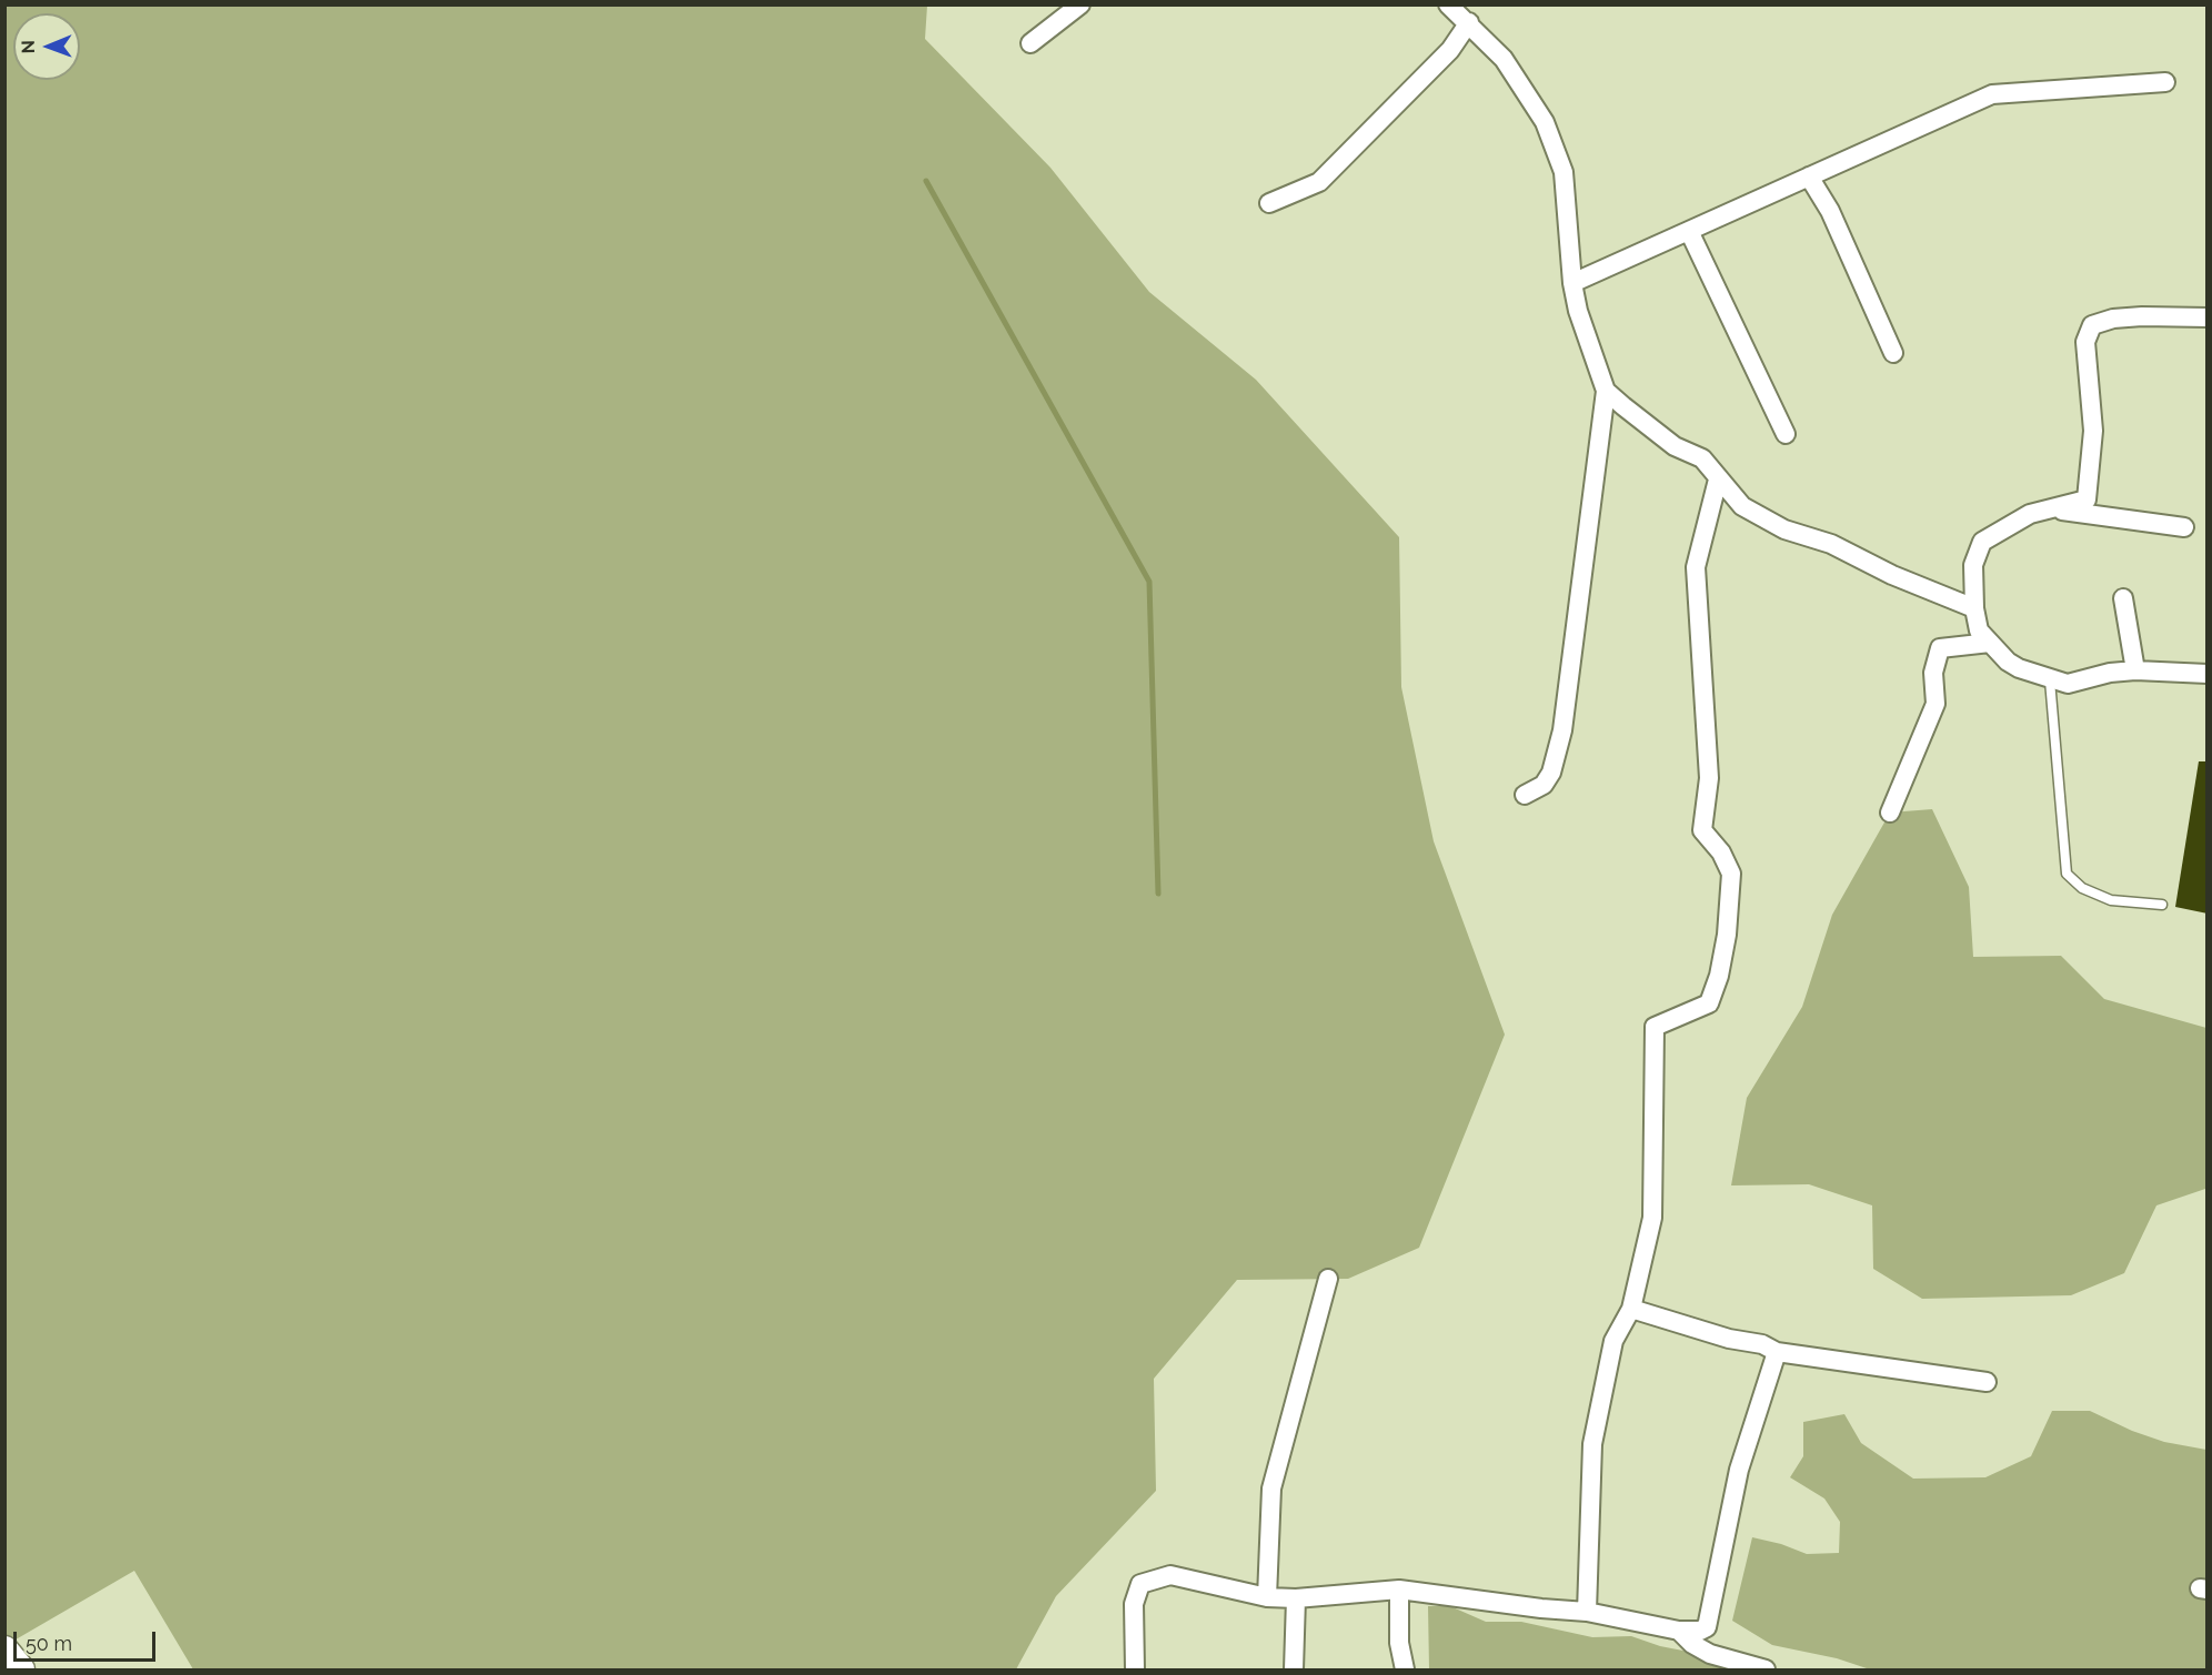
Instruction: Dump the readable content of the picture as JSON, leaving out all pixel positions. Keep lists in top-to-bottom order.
{
  "scale_bar": "50 m",
  "north": "left"
}
